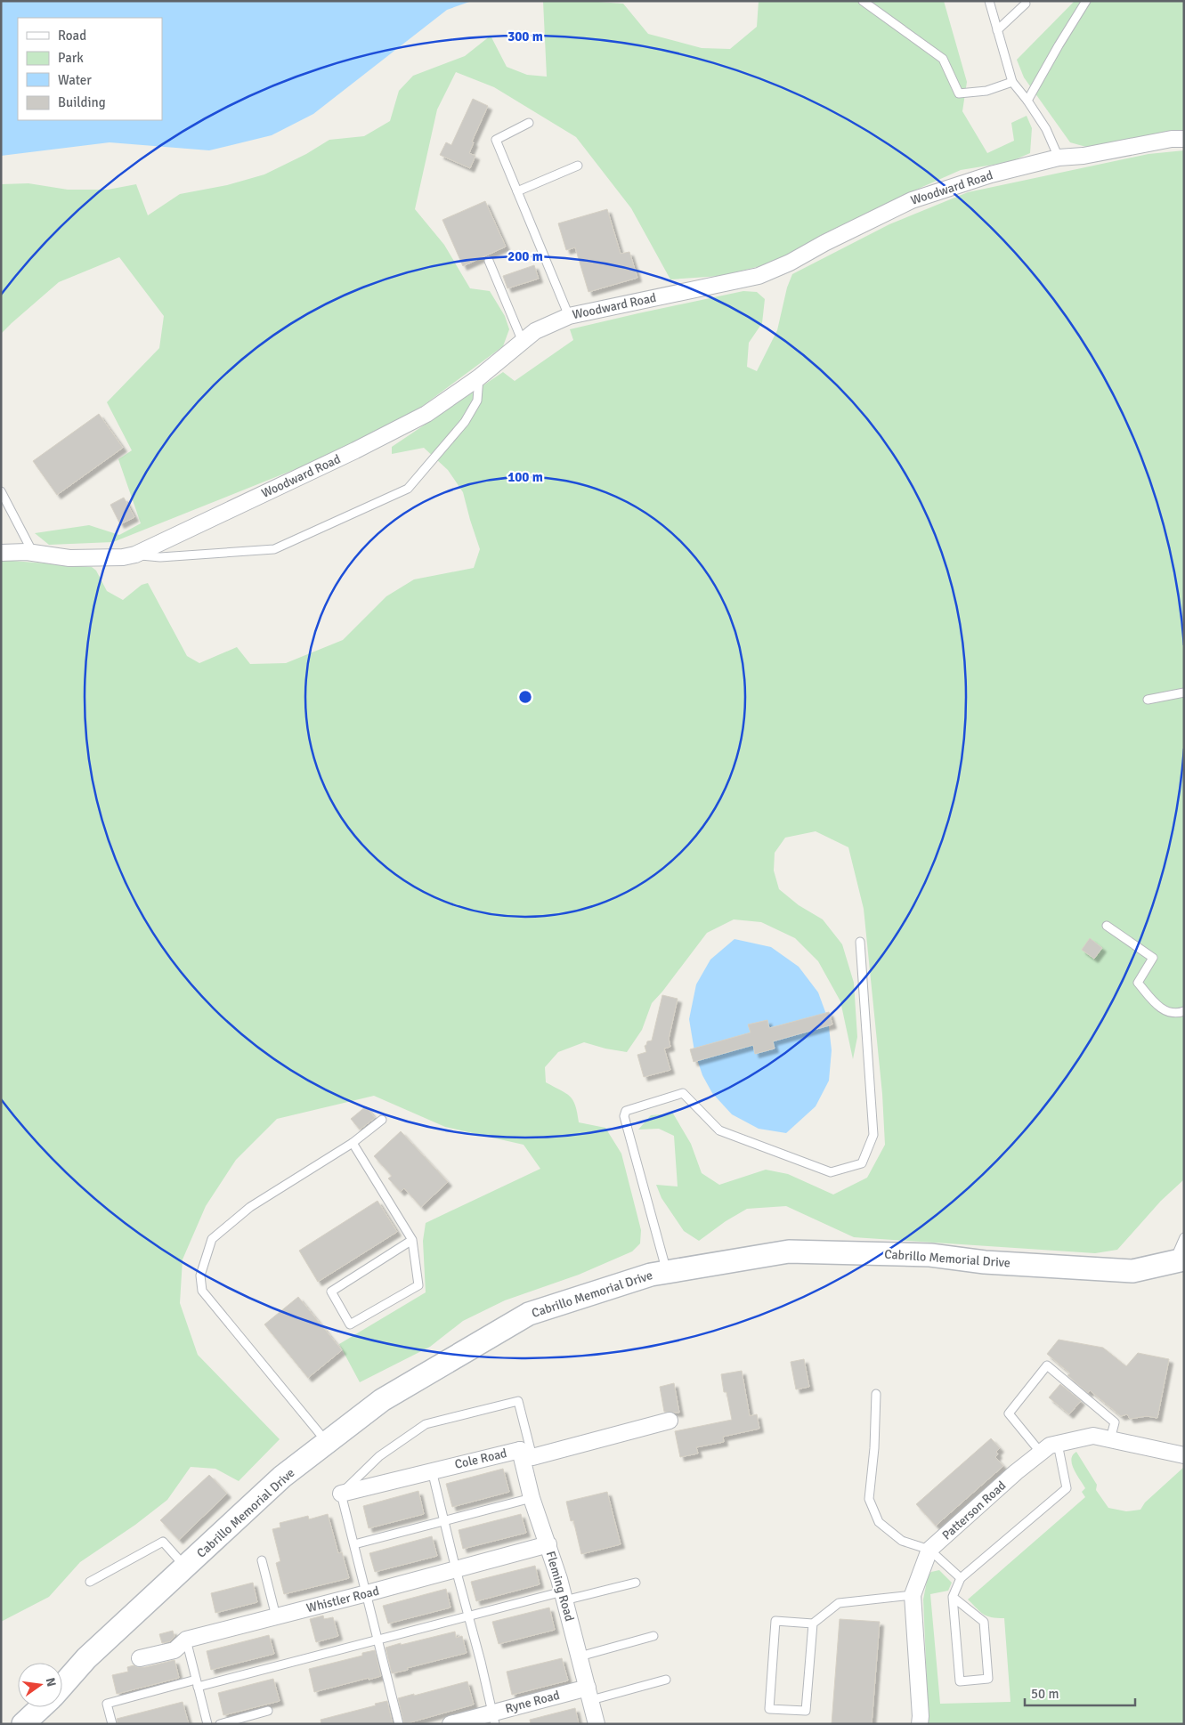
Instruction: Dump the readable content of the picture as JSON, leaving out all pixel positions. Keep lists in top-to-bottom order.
{
  "streets": {
    "main road": ["Cabrillo Memorial Drive"],
    "street": [
      "Woodward Road",
      "Cole Road",
      "Patterson Road",
      "Fleming Road",
      "Whistler Road",
      "Ryne Road"
    ]
  },
  "crossings": [
    ["Cole Road", "Fleming Road"],
    ["Fleming Road", "Whistler Road"],
    ["Fleming Road", "Ryne Road"]
  ],
  "legend": [
    "Road",
    "Park",
    "Water",
    "Building"
  ],
  "scale_bar": "50 m",
  "north": "right",
  "rings": ["300 m", "200 m", "100 m"]
}
